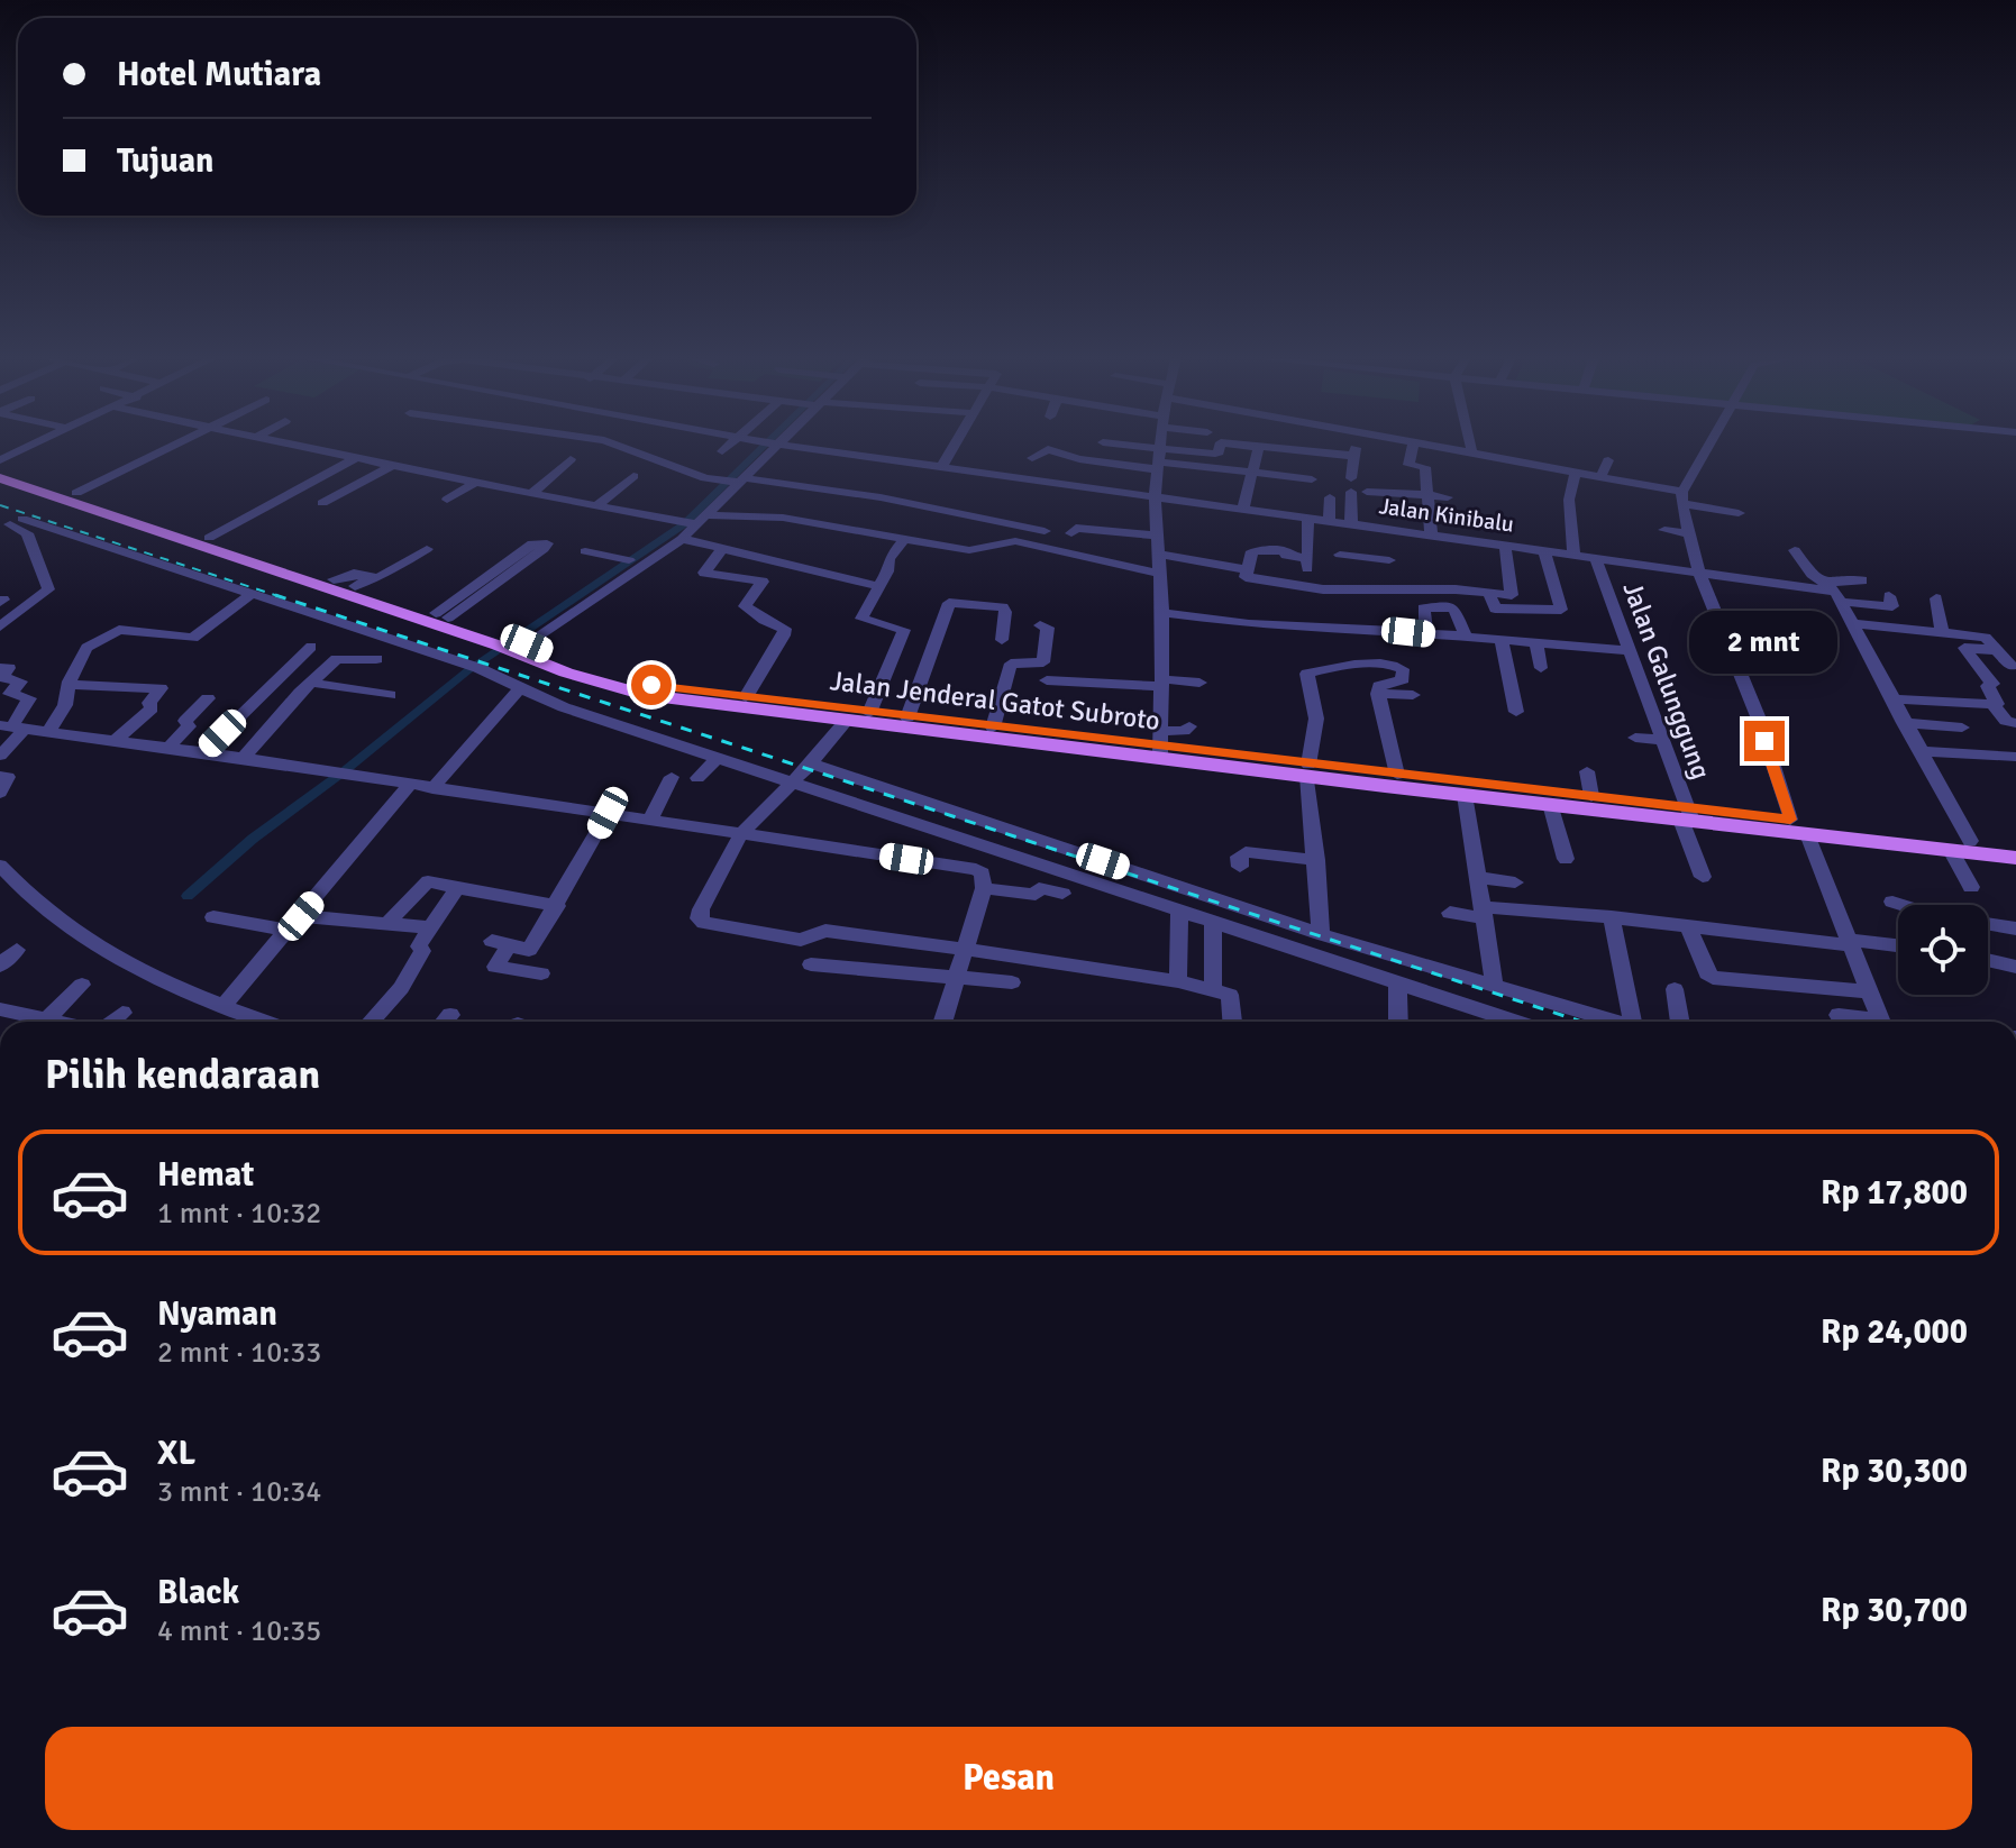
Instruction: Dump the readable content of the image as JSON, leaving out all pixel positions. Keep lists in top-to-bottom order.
{
  "streets": {
    "main road": ["Jalan Jenderal Gatot Subroto"],
    "street": ["Jalan Kinibalu", "Jalan Galunggung"]
  },
  "crossings": [
    ["Jalan Kinibalu", "Jalan Galunggung"],
    ["Jalan Galunggung", "Jalan Jenderal Gatot Subroto"]
  ],
  "page": {
    "banner": ["Hotel Mutiara", "Tujuan"],
    "bubble": "2 mnt",
    "heading": "Pilih kendaraan",
    "list": [
      {
        "name": "Hemat",
        "note": "1 mnt · 10:32",
        "value": "Rp 17,800"
      },
      {
        "name": "Nyaman",
        "note": "2 mnt · 10:33",
        "value": "Rp 24,000"
      },
      {
        "name": "XL",
        "note": "3 mnt · 10:34",
        "value": "Rp 30,300"
      },
      {
        "name": "Black",
        "note": "4 mnt · 10:35",
        "value": "Rp 30,700"
      }
    ],
    "buttons": "Pesan"
  }
}
